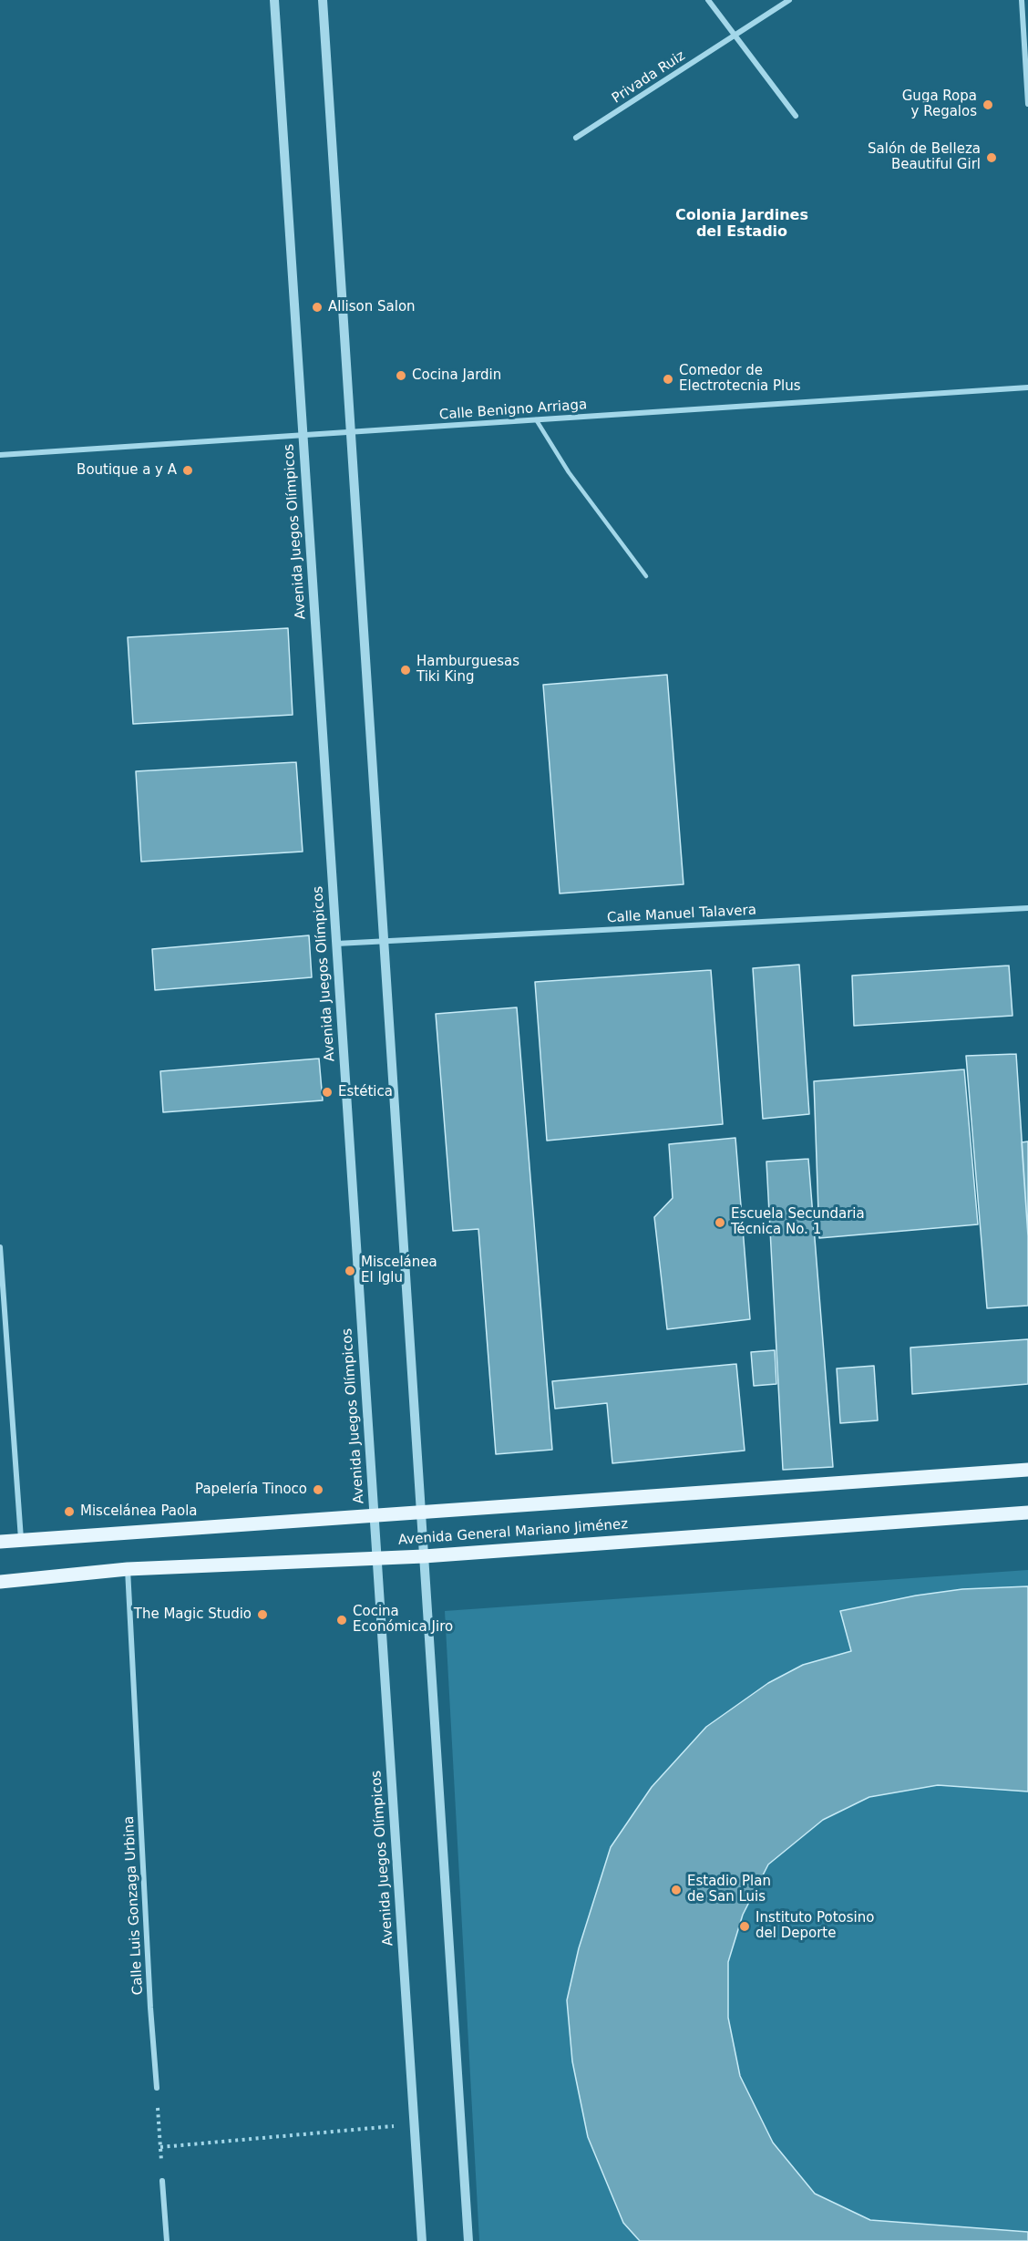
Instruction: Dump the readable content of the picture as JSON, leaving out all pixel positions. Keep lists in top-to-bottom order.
{
  "streets": {
    "main road": ["Avenida General Mariano Jiménez"],
    "street": [
      "Privada Ruiz",
      "Calle Benigno Arriaga",
      "Avenida Juegos Olímpicos",
      "Calle Manuel Talavera",
      "Calle Luis Gonzaga Urbina"
    ]
  },
  "crossings": [
    ["Calle Benigno Arriaga", "Avenida Juegos Olímpicos"],
    ["Avenida Juegos Olímpicos", "Calle Manuel Talavera"],
    ["Avenida Juegos Olímpicos", "Avenida General Mariano Jiménez"],
    ["Avenida General Mariano Jiménez", "Calle Luis Gonzaga Urbina"]
  ],
  "districts": ["Colonia Jardines del Estadio"],
  "places": [
    "Guga Ropa y Regalos",
    "Salón de Belleza Beautiful Girl",
    "Allison Salon",
    "Cocina Jardin",
    "Comedor de Electrotecnia Plus",
    "Boutique a y A",
    "Hamburguesas Tiki King",
    "Estética",
    "Escuela Secundaria Técnica No. 1",
    "Miscelánea El Iglu",
    "Papelería Tinoco",
    "Miscelánea Paola",
    "The Magic Studio",
    "Cocina Económica Jiro",
    "Estadio Plan de San Luis",
    "Instituto Potosino del Deporte"
  ]
}
